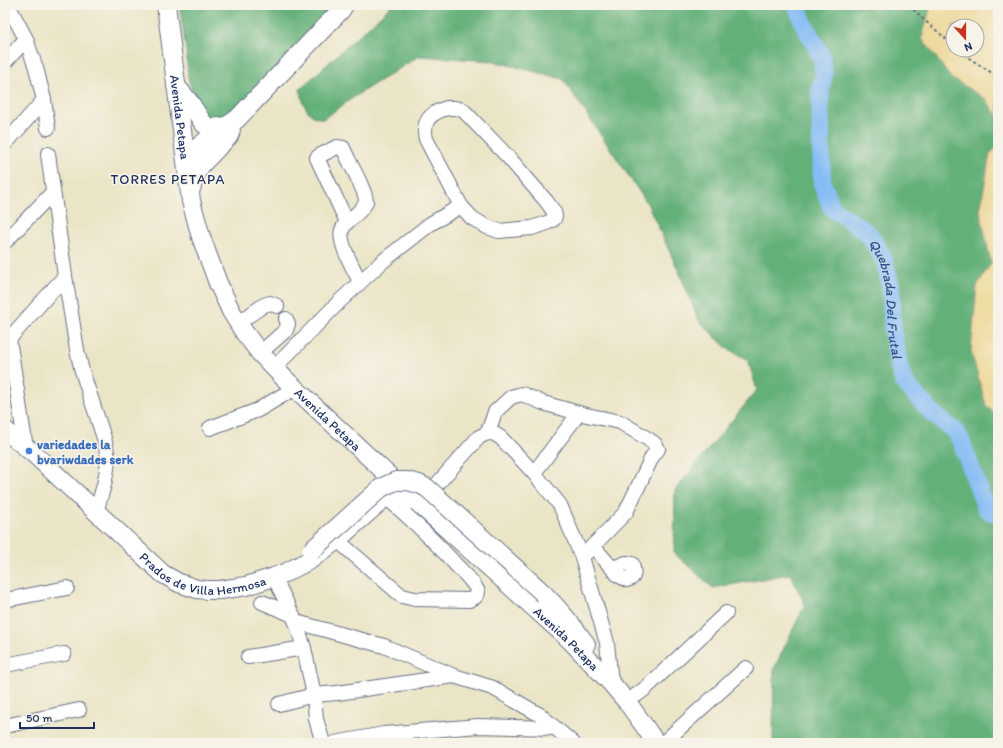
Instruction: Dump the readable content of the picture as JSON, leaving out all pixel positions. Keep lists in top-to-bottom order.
{
  "streets": {
    "main road": ["Avenida Petapa", "Prados de Villa Hermosa"]
  },
  "districts": ["TORRES PETAPA"],
  "water": ["Quebrada Del Frutal"],
  "places": ["variedades la bvariwdades serk"],
  "scale_bar": "50 m",
  "north": "bottom"
}
